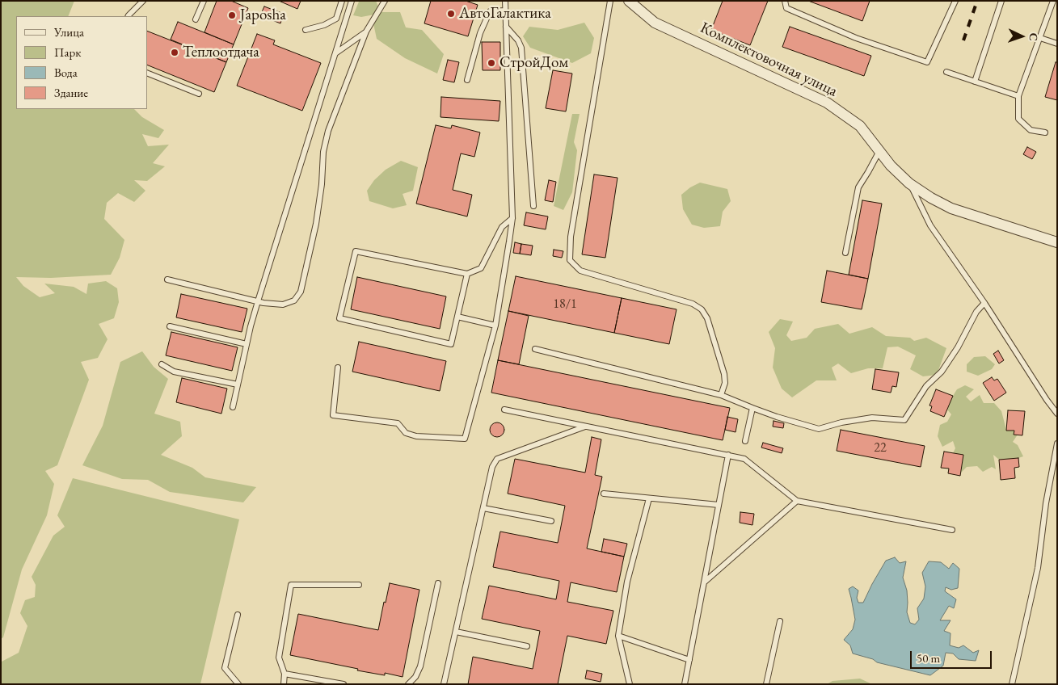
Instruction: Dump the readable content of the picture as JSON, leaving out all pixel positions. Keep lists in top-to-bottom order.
{
  "streets": {
    "street": ["Комплектовочная улица"]
  },
  "places": [
    "АвтоГалактика",
    "Japosha",
    "Теплоотдача",
    "СтройДом"
  ],
  "house_numbers": ["18/1", "22"],
  "legend": [
    "Улица",
    "Парк",
    "Вода",
    "Здание"
  ],
  "scale_bar": "50 m",
  "north": "right"
}
